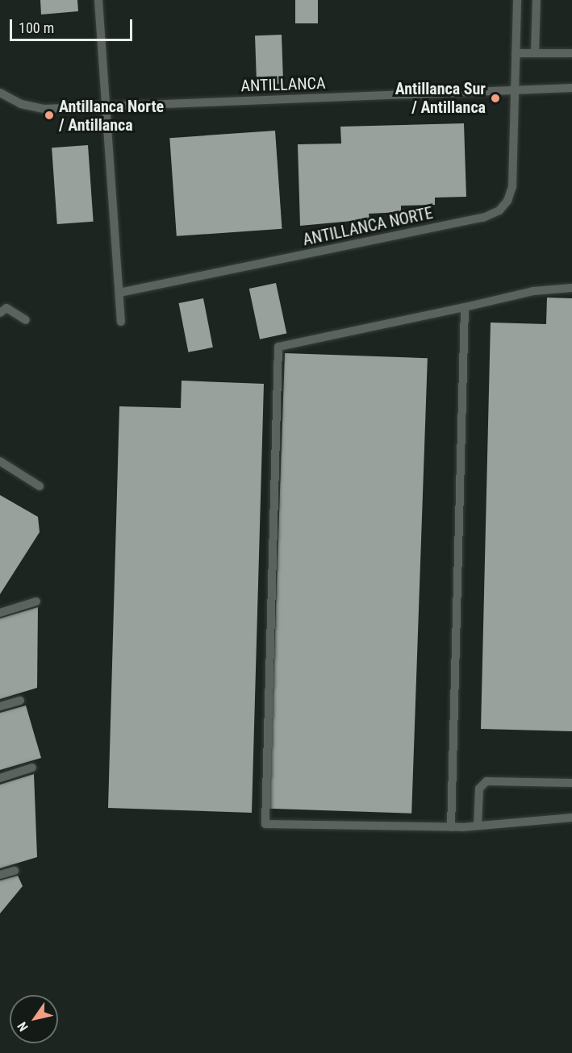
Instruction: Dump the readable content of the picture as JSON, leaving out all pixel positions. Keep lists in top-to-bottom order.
{
  "streets": {
    "street": ["ANTILLANCA", "ANTILLANCA NORTE"]
  },
  "crossings": [
    ["ANTILLANCA", "ANTILLANCA NORTE"]
  ],
  "places": ["Antillanca Sur / Antillanca", "Antillanca Norte / Antillanca"],
  "scale_bar": "100 m",
  "north": "bottom left"
}
